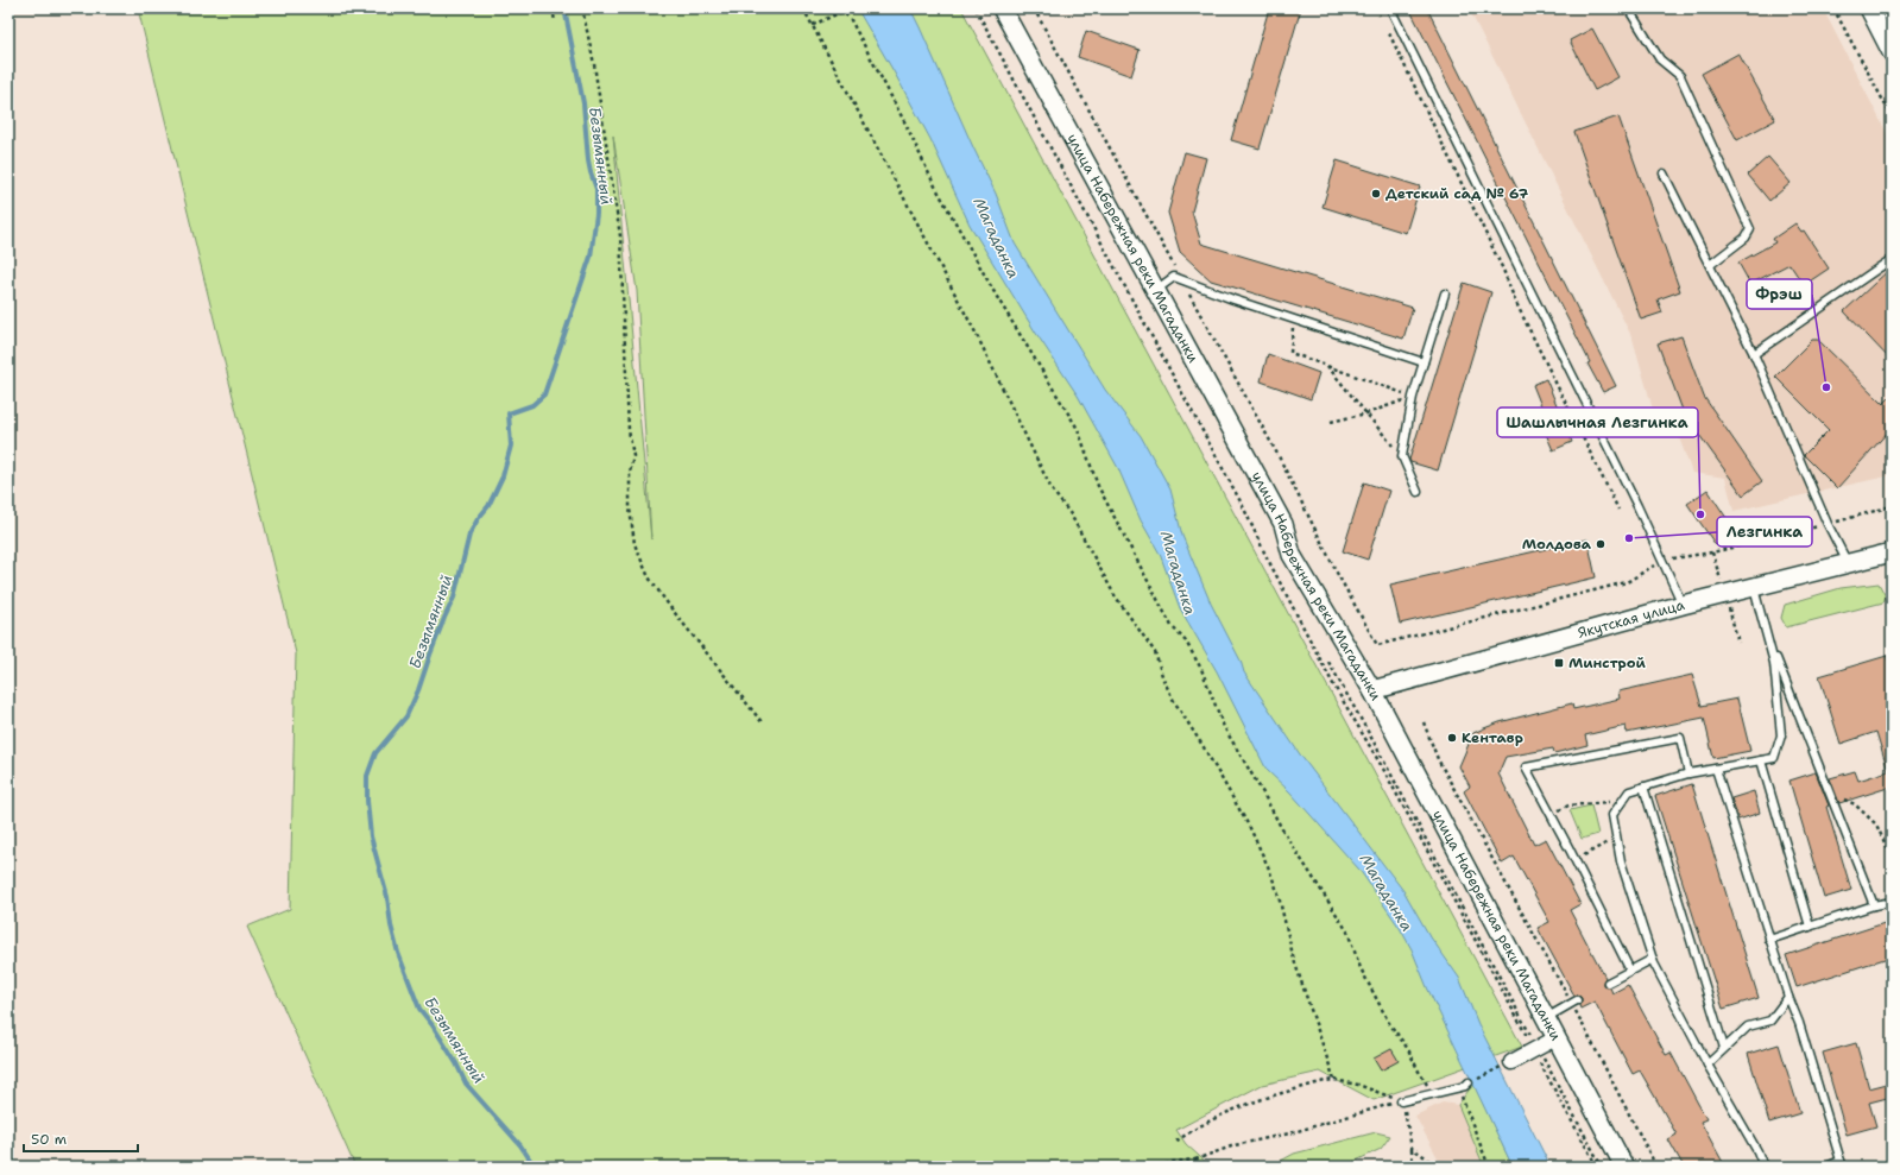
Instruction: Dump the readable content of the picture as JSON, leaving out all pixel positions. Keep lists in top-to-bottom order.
{
  "streets": {
    "street": ["улица Набережная реки Магаданки", "Якутская улица"]
  },
  "crossings": [
    ["улица Набережная реки Магаданки", "Якутская улица"]
  ],
  "water": ["Безымянный", "Магаданка"],
  "places": {
    "other": [
      "Детский сад № 67",
      "Фрэш",
      "Шашлычная Лезгинка",
      "Лезгинка",
      "Молдова",
      "Кентавр"
    ],
    "transit": ["Минстрой"]
  },
  "scale_bar": "50 m"
}
